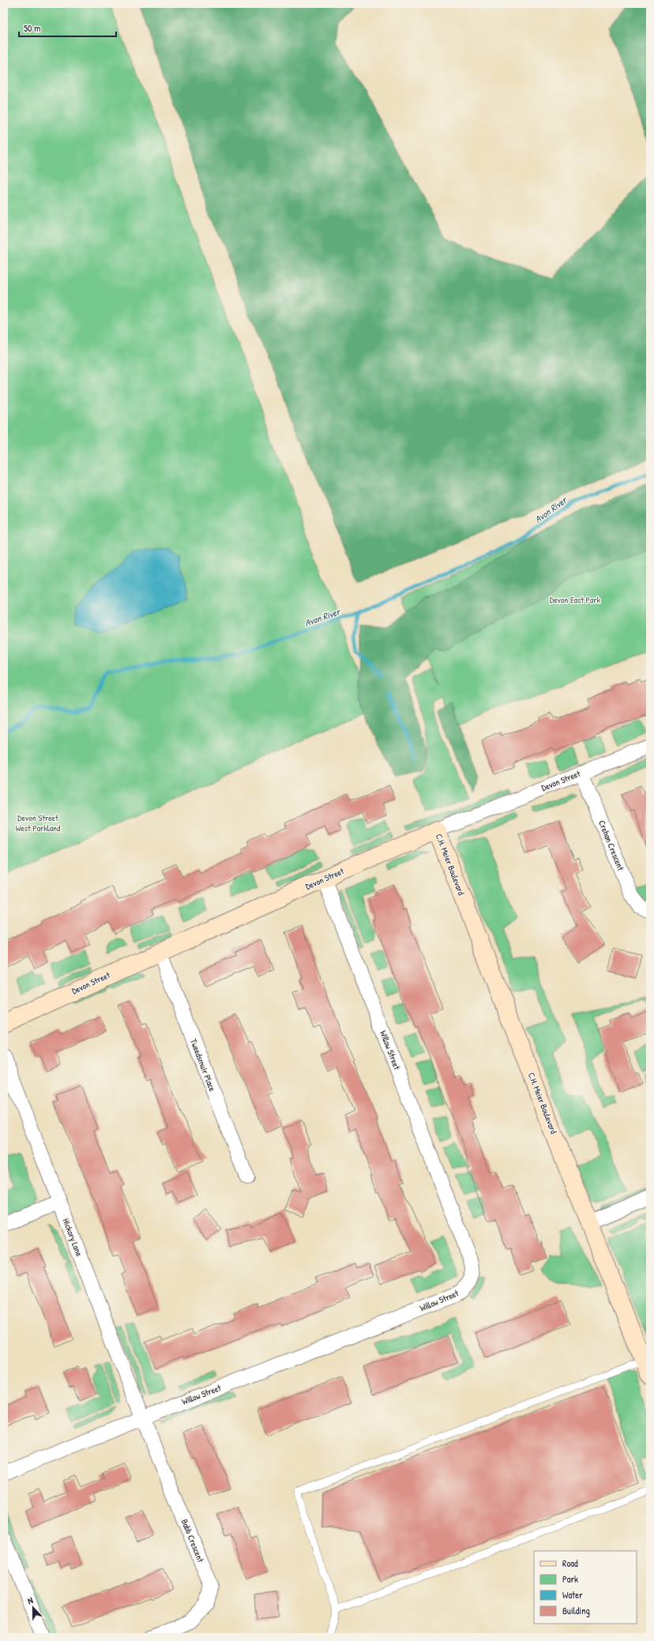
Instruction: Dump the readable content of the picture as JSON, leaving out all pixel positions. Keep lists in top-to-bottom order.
{
  "streets": {
    "street": [
      "Devon Street",
      "Crehan Crescent",
      "C.H. Meier Boulevard",
      "Willow Street",
      "Tweedsmuir Place",
      "Hickory Lane",
      "Babb Crescent"
    ]
  },
  "crossings": [
    ["Devon Street", "Crehan Crescent"],
    ["Devon Street", "C.H. Meier Boulevard"],
    ["Devon Street", "Willow Street"],
    ["Devon Street", "Tweedsmuir Place"],
    ["Willow Street", "Hickory Lane"],
    ["Willow Street", "Babb Crescent"],
    ["Hickory Lane", "Babb Crescent"]
  ],
  "water": ["Avon River"],
  "parks": ["Devon East Park", "Devon Street West Parkland"],
  "legend": [
    "Road",
    "Park",
    "Water",
    "Building"
  ],
  "scale_bar": "50 m",
  "north": "top"
}
